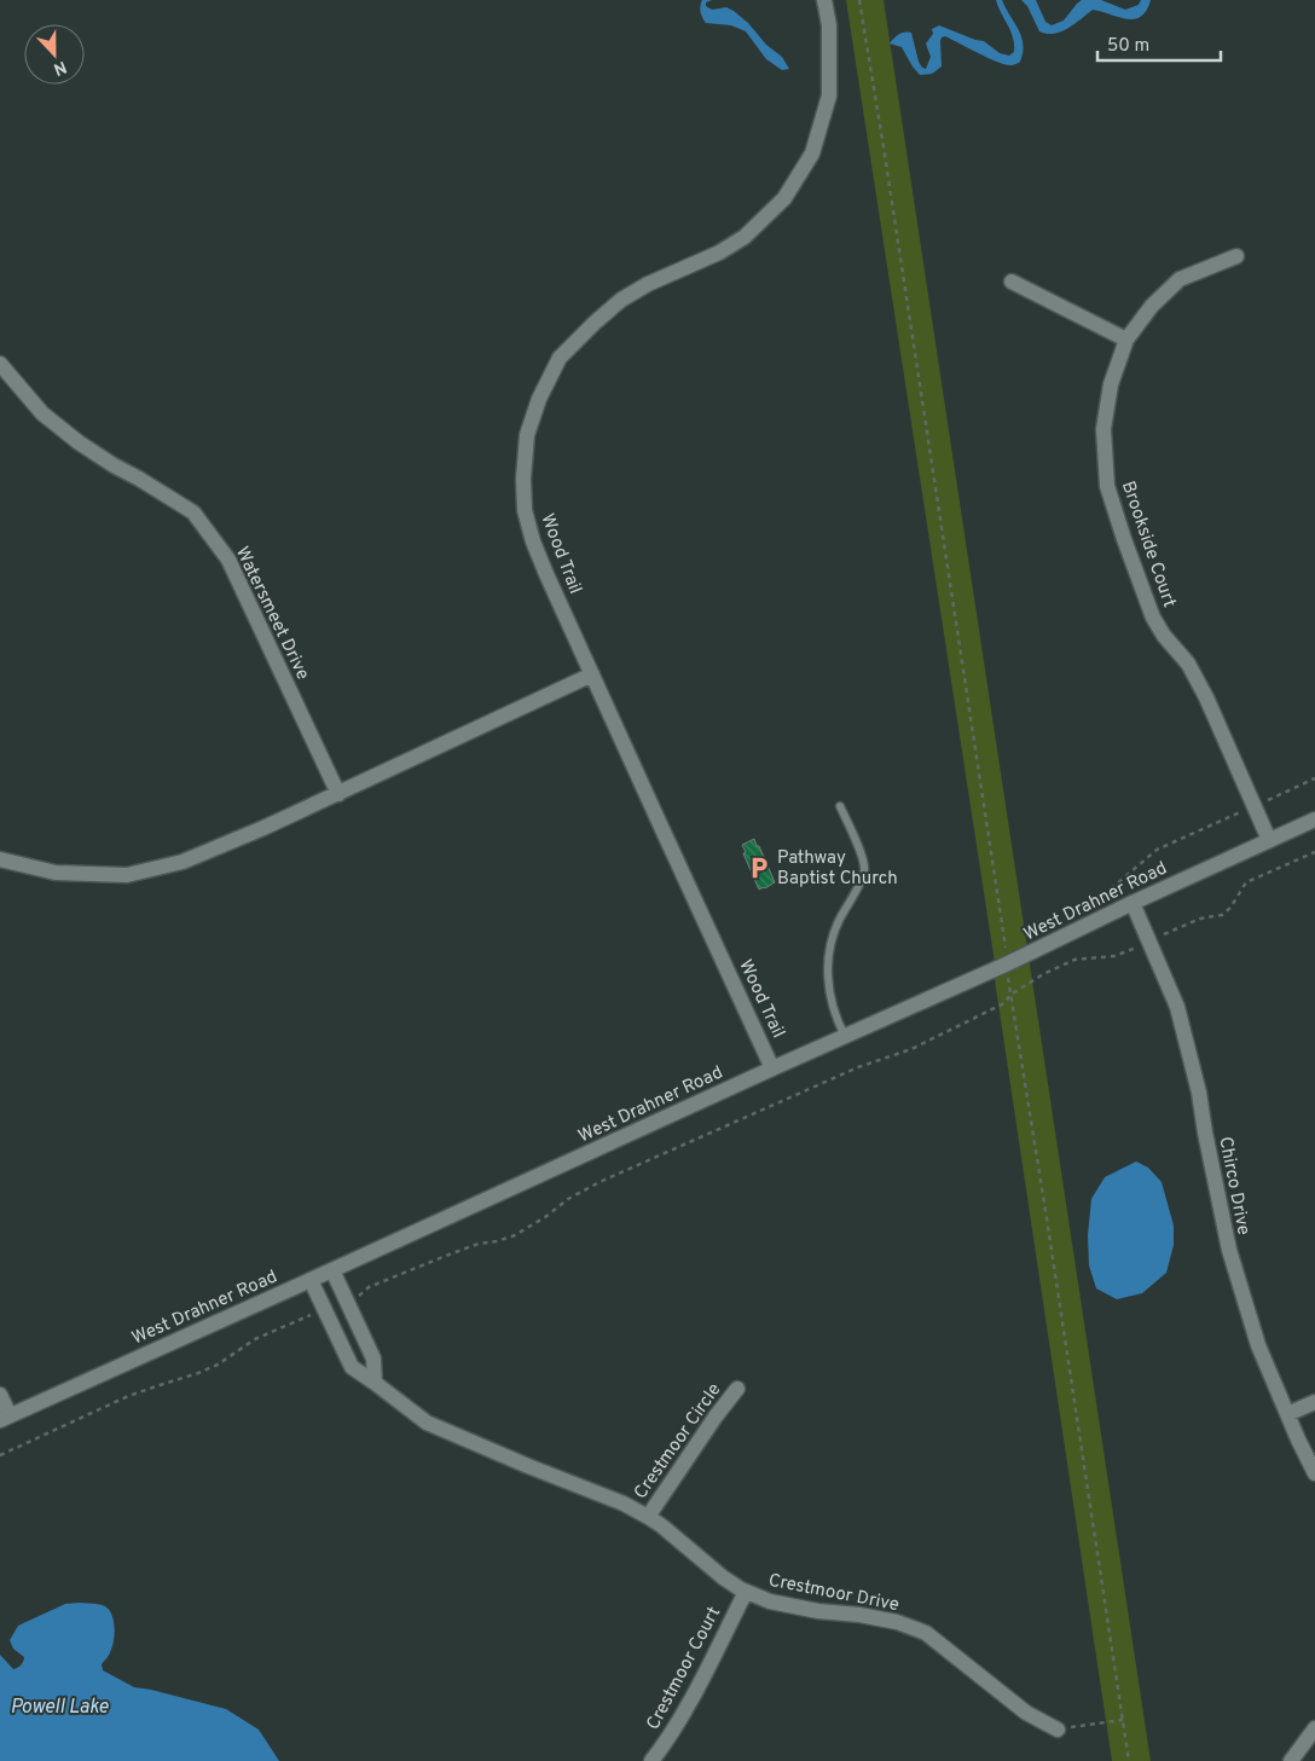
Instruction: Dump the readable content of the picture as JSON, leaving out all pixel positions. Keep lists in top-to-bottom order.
{
  "streets": {
    "street": [
      "Brookside Court",
      "Wood Trail",
      "Watersmeet Drive",
      "West Drahner Road",
      "Chirco Drive",
      "Crestmoor Circle",
      "Crestmoor Drive",
      "Crestmoor Court"
    ]
  },
  "crossings": [
    ["Brookside Court", "West Drahner Road"],
    ["Wood Trail", "West Drahner Road"],
    ["West Drahner Road", "Chirco Drive"],
    ["West Drahner Road", "Crestmoor Drive"],
    ["Crestmoor Circle", "Crestmoor Drive"],
    ["Crestmoor Drive", "Crestmoor Court"]
  ],
  "water": ["Powell Lake"],
  "places": {
    "parking": ["Pathway Baptist Church"]
  },
  "scale_bar": "50 m",
  "north": "bottom"
}
